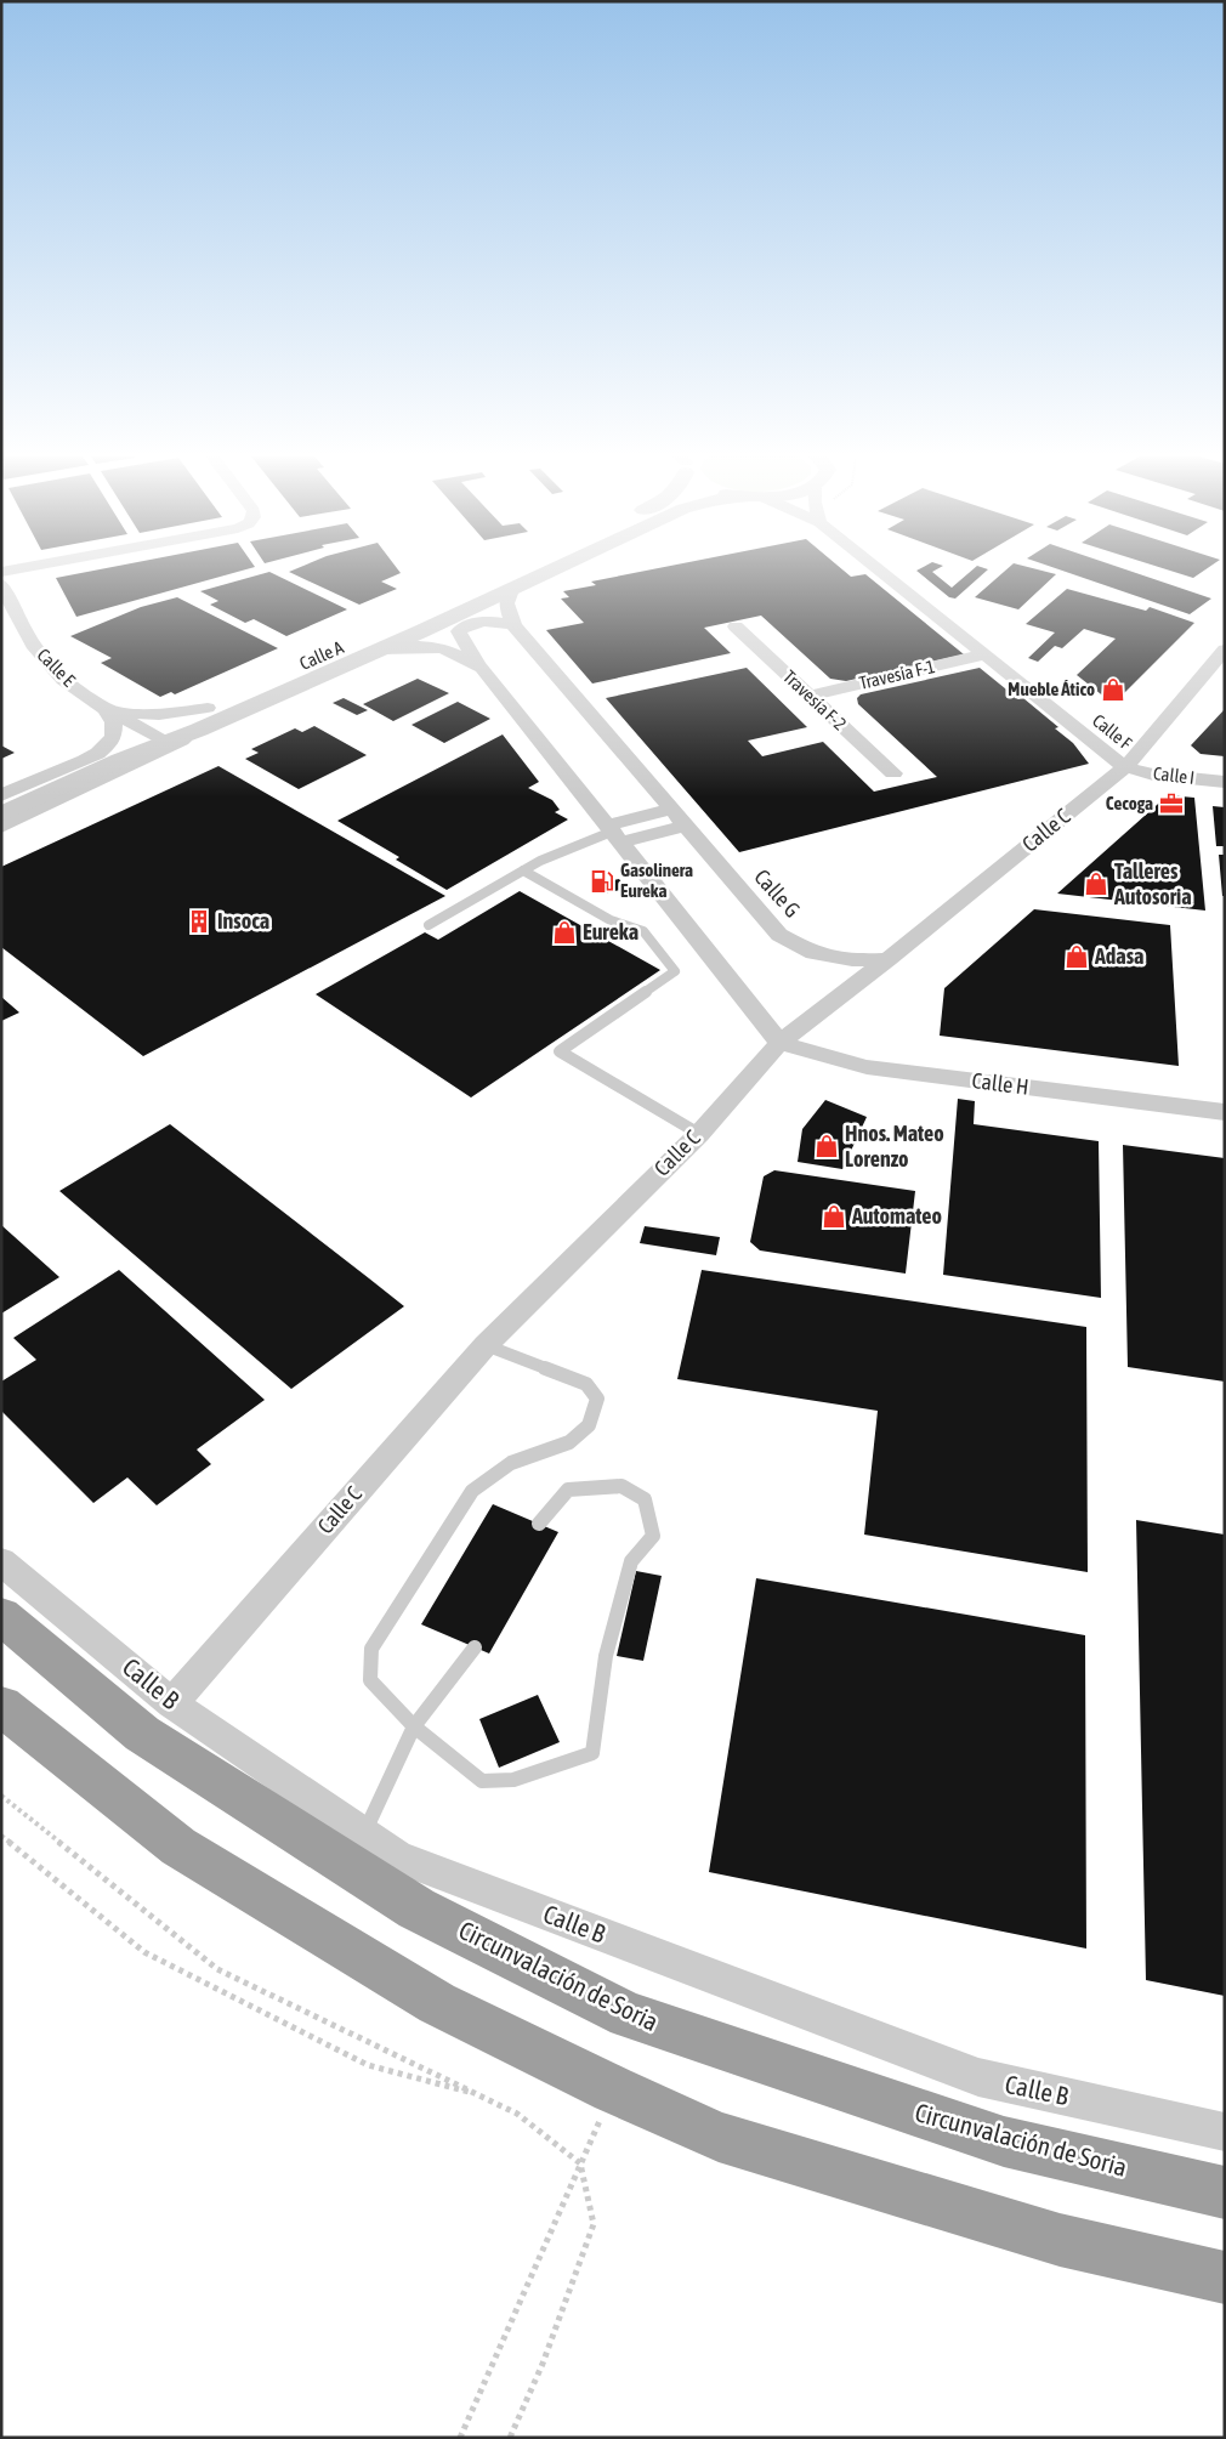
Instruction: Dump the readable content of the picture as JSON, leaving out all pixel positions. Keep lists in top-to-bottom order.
{
  "streets": {
    "highway": ["Circunvalación de Soria"],
    "street": [
      "Calle A",
      "Calle E",
      "Travesía F-1",
      "Travesía F-2",
      "Calle F",
      "Calle I",
      "Calle C",
      "Calle G",
      "Calle H",
      "Calle B"
    ]
  },
  "crossings": [
    ["Calle A", "Calle E"],
    ["Travesía F-1", "Travesía F-2"],
    ["Travesía F-1", "Calle F"],
    ["Calle F", "Calle I"],
    ["Calle F", "Calle C"],
    ["Calle I", "Calle C"],
    ["Calle C", "Calle G"],
    ["Calle C", "Calle H"],
    ["Calle C", "Calle B"]
  ],
  "places": {
    "shop": [
      "Mueble Ático",
      "Talleres Autosoria",
      "Eureka",
      "Adasa",
      "Hnos. Mateo Lorenzo",
      "Automateo"
    ],
    "office": ["Cecoga"],
    "fuel station": ["Gasolinera Eureka"],
    "building": ["Insoca"]
  }
}
